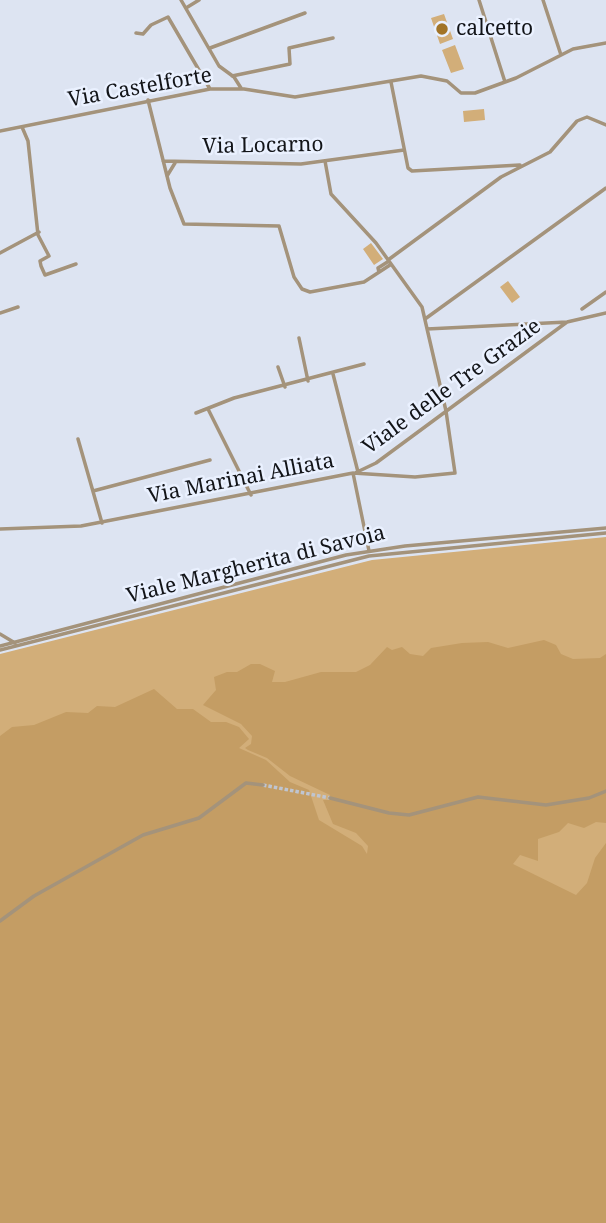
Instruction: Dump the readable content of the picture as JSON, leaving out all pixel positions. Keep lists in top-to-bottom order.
{
  "streets": {
    "street": [
      "Via Castelforte",
      "Via Locarno",
      "Viale delle Tre Grazie",
      "Via Marinai Alliata",
      "Viale Margherita di Savoia"
    ]
  },
  "crossings": [
    ["Via Locarno", "Via Marinai Alliata"],
    ["Viale delle Tre Grazie", "Via Marinai Alliata"]
  ],
  "places": ["calcetto"]
}
